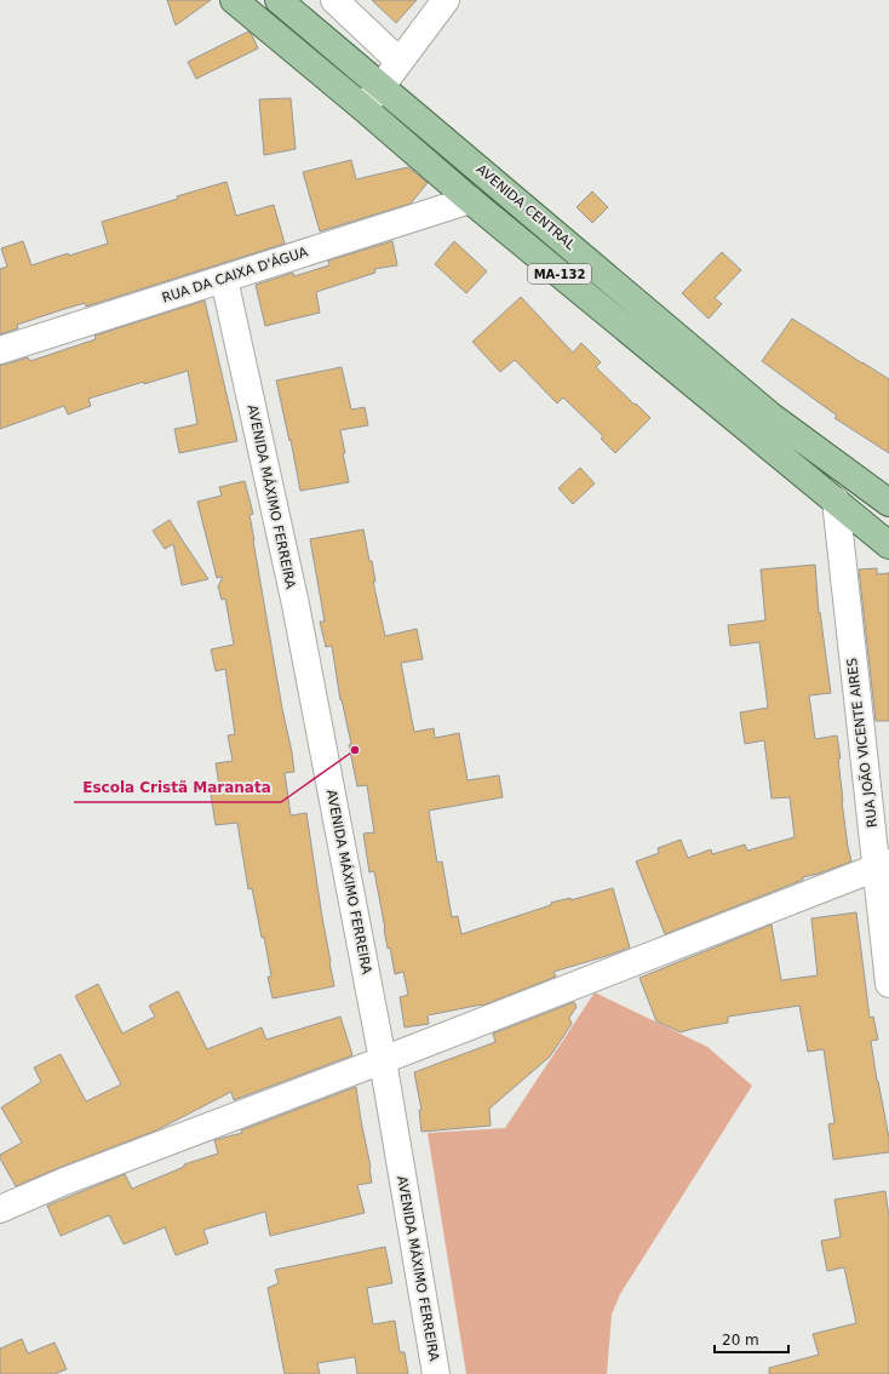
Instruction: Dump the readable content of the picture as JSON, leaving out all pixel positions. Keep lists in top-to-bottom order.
{
  "streets": {
    "main road": ["AVENIDA CENTRAL", "MA-132"],
    "street": ["RUA DA CAIXA D'ÁGUA", "AVENIDA MÁXIMO FERREIRA", "RUA JOÃO VICENTE AIRES"]
  },
  "crossings": [
    ["MA-132", "RUA DA CAIXA D'ÁGUA"],
    ["MA-132", "RUA JOÃO VICENTE AIRES"],
    ["RUA DA CAIXA D'ÁGUA", "AVENIDA MÁXIMO FERREIRA"]
  ],
  "places": ["Escola Cristã Maranata"],
  "scale_bar": "20 m"
}
